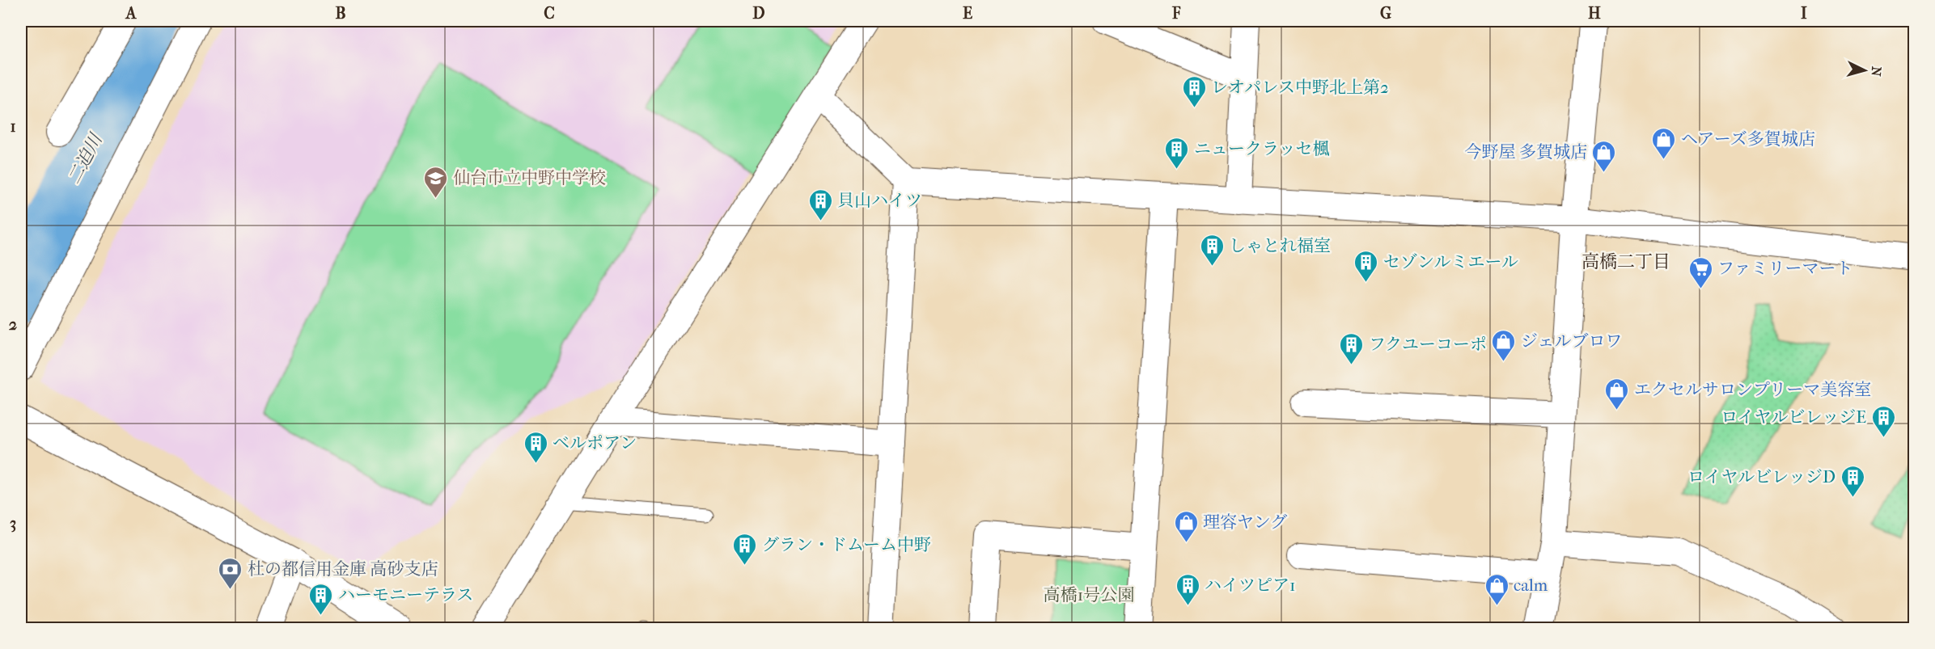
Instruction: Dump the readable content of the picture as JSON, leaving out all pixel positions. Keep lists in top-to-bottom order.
{
  "districts": ["高橋二丁目"],
  "water": ["二迫川"],
  "parks": ["高橋1号公園"],
  "places": {
    "building": [
      "レオパレス中野北上第2",
      "ニュークラッセ楓",
      "貝山ハイツ",
      "しゃとれ福室",
      "セゾンルミエール",
      "フクユーコーポ",
      "ロイヤルビレッジE",
      "ベルポアン",
      "ロイヤルビレッジD",
      "グラン・ドムーム中野",
      "ハイツピア1",
      "ハーモニーテラス"
    ],
    "shop": [
      "ヘアーズ多賀城店",
      "今野屋 多賀城店",
      "ジェルブロワ",
      "エクセルサロンプリーマ美容室",
      "理容ヤング",
      "calm"
    ],
    "school or university": ["仙台市立中野中学校"],
    "supermarket": ["ファミリーマート"],
    "bank": ["杜の都信用金庫 高砂支店"]
  },
  "north": "right",
  "grid": {
    "columns": [
      "A",
      "B",
      "C",
      "D",
      "E",
      "F",
      "G",
      "H",
      "I"
    ],
    "rows": ["1", "2", "3"]
  }
}
